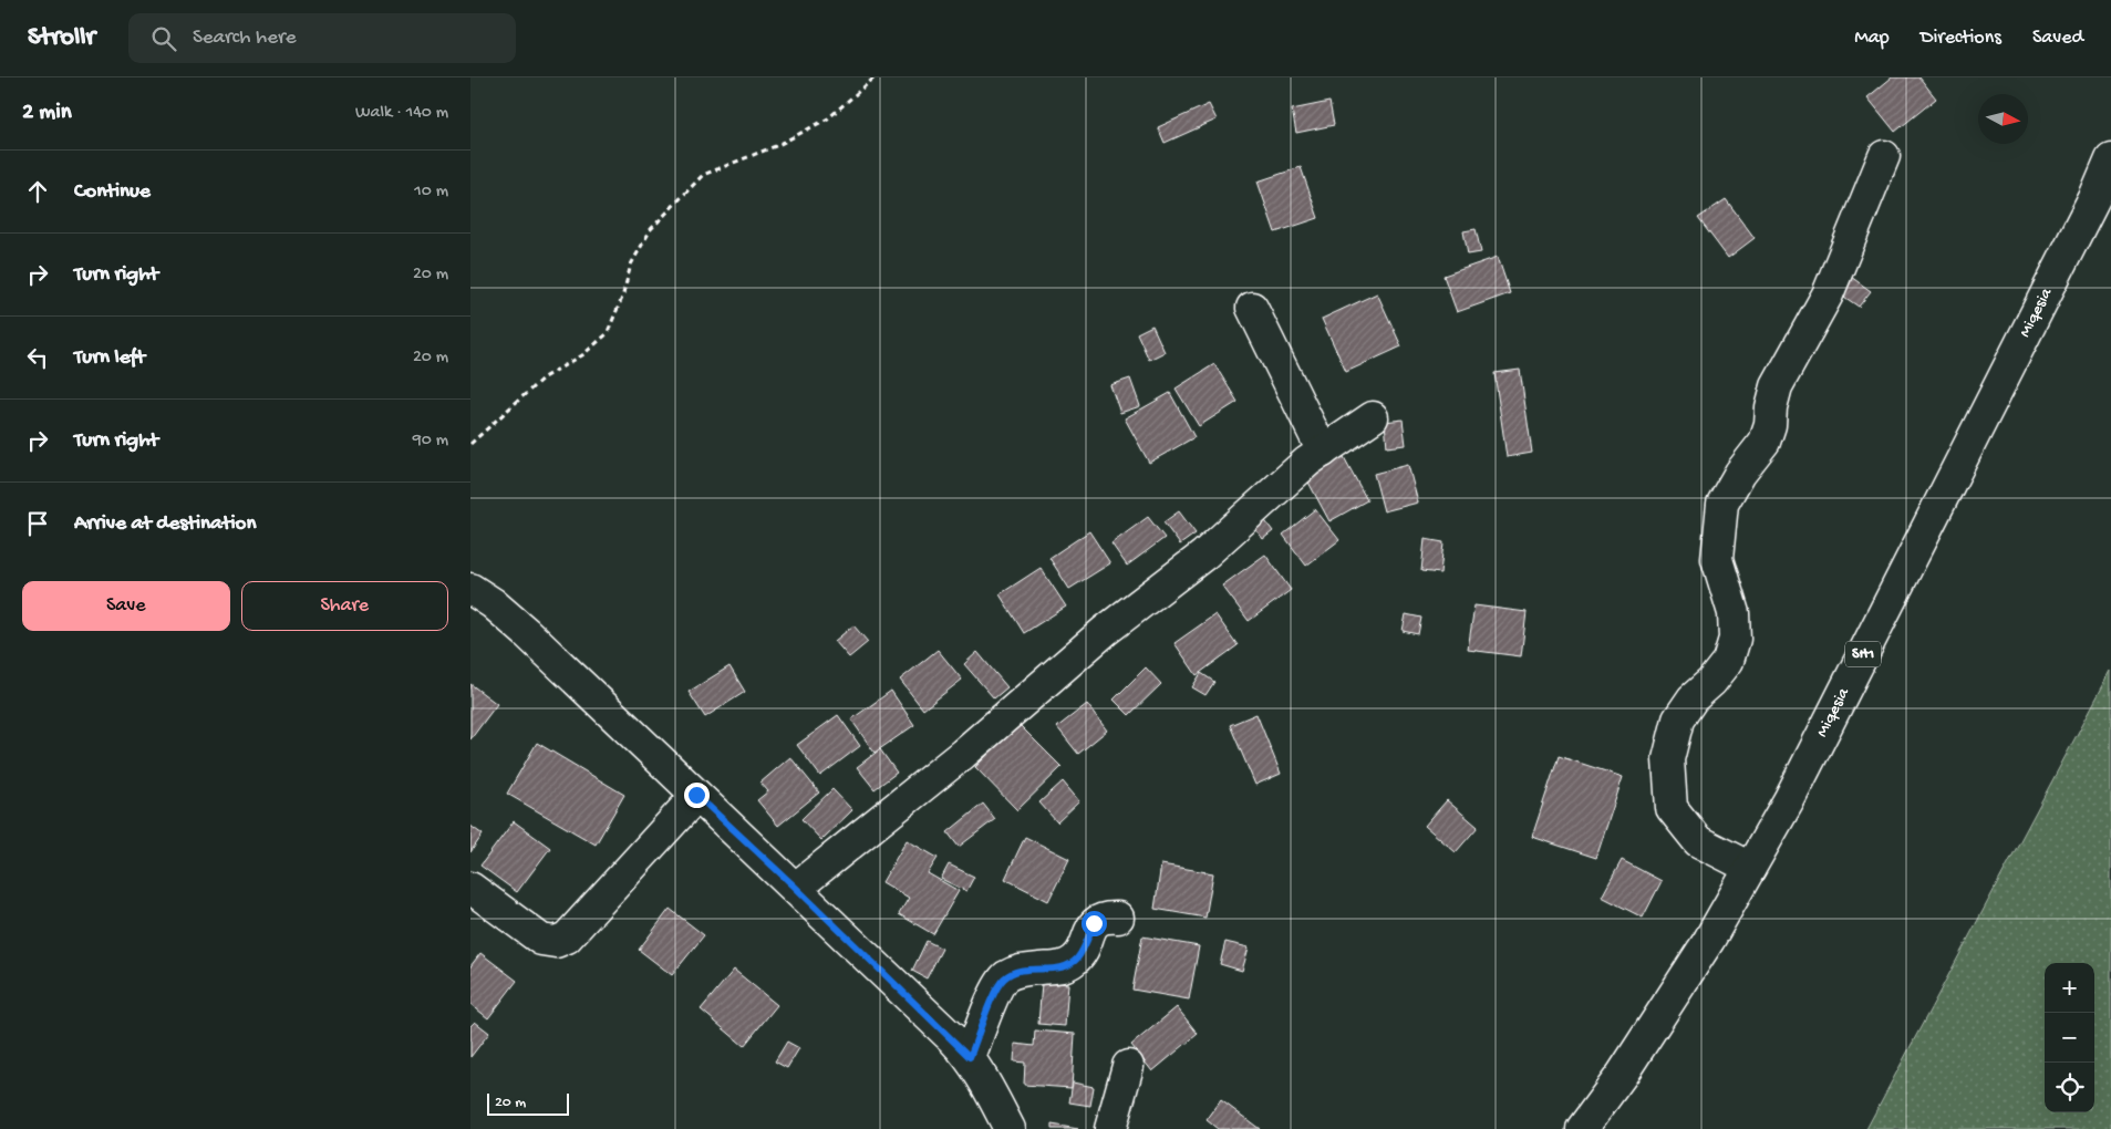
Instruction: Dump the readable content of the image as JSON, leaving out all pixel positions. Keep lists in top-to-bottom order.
{
  "streets": {
    "street": ["Miqesia", "SH1"]
  },
  "scale_bar": "20 m",
  "north": "right",
  "page": {
    "header": "Strollr",
    "search": "Search here",
    "nav": ["Map", "Directions", "Saved"],
    "heading": ["2 min", "Walk · 140 m"],
    "list": [
      ["Continue", "10 m"],
      ["Turn right", "20 m"],
      ["Turn left", "20 m"],
      ["Turn right", "90 m"],
      "Arrive at destination"
    ],
    "buttons": ["Save", "Share"],
    "map_buttons": ["+", "−"],
    "scale": "20 m"
  }
}
